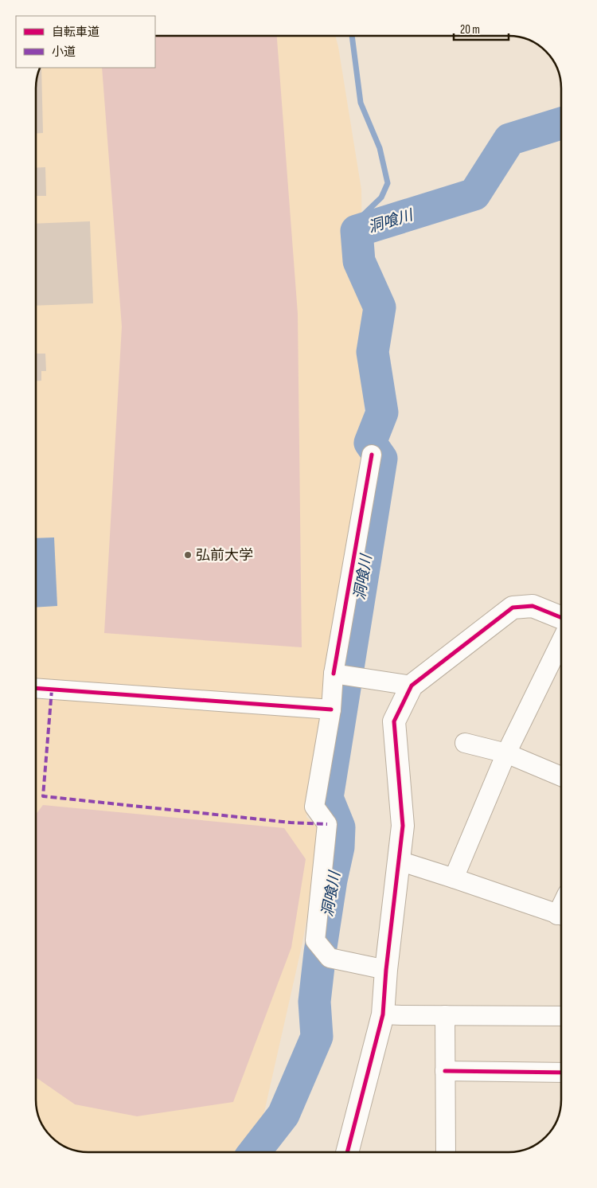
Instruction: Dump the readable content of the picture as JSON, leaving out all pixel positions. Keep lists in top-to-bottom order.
{
  "water": ["洞喰川"],
  "places": ["弘前大学"],
  "legend": ["自転車道", "小道"],
  "scale_bar": "20 m"
}
